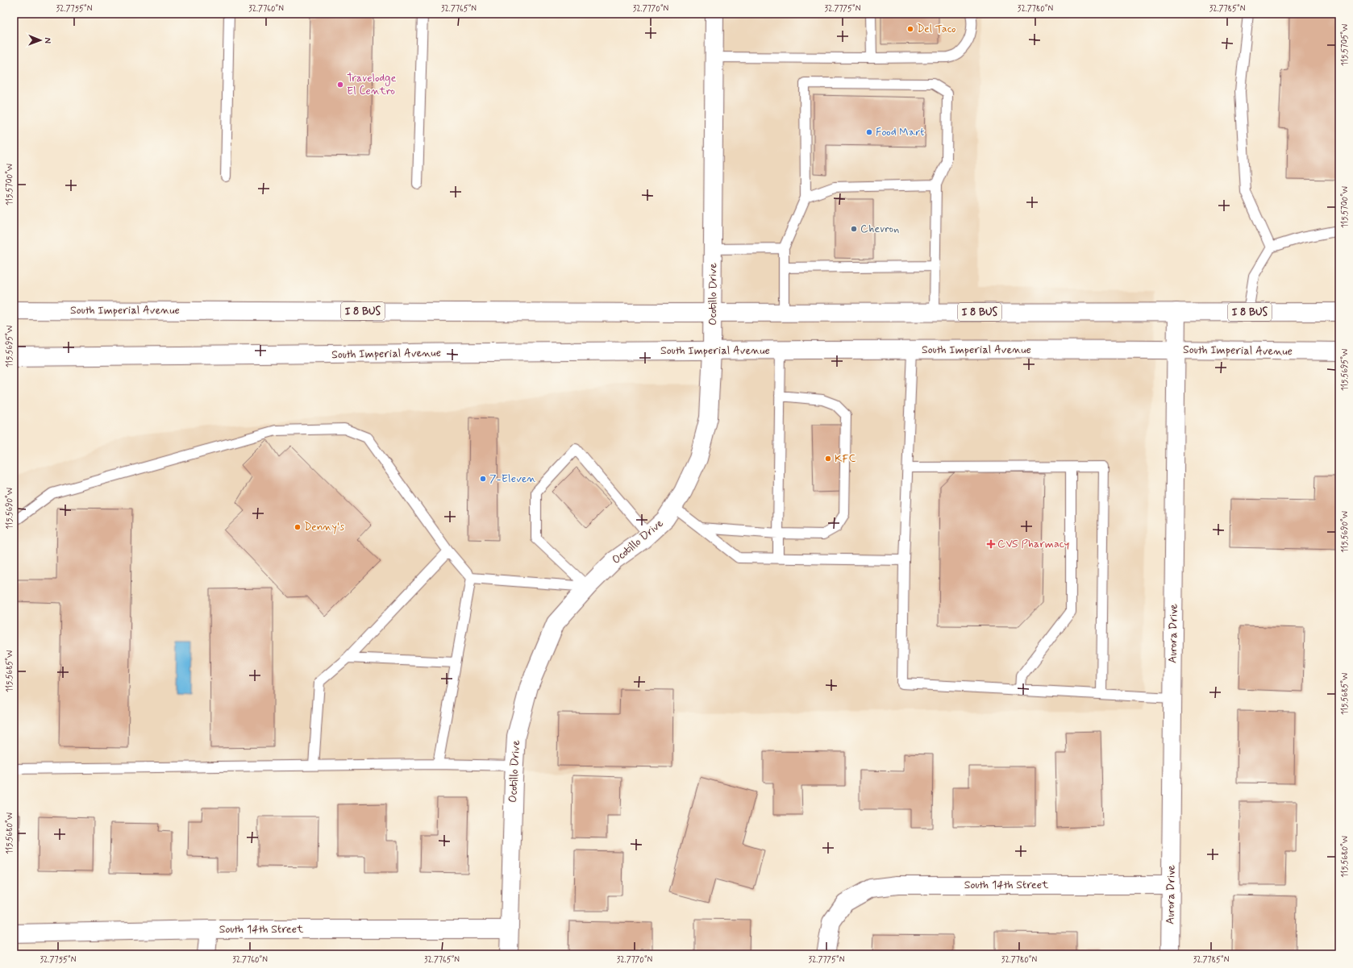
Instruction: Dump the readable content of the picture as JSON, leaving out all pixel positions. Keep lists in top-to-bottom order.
{
  "streets": {
    "main road": [
      "Ocotillo Drive",
      "South Imperial Avenue",
      "I 8 BUS",
      "Aurora Drive",
      "South 14th Street"
    ]
  },
  "crossings": [
    ["Ocotillo Drive", "South Imperial Avenue"],
    ["Ocotillo Drive", "South 14th Street"],
    ["South Imperial Avenue", "Aurora Drive"],
    ["Aurora Drive", "South 14th Street"]
  ],
  "places": {
    "other": [
      "Del Taco",
      "Travelodge El Centro",
      "Food Mart",
      "Chevron",
      "KFC",
      "7-Eleven",
      "Denny's"
    ],
    "health": ["CVS Pharmacy"]
  },
  "north": "right",
  "coordinates": [
    "32.7755°N",
    "32.7760°N",
    "32.7765°N",
    "32.7770°N",
    "32.7775°N",
    "32.7780°N",
    "32.7785°N",
    "115.5705°W",
    "115.5700°W",
    "115.5695°W",
    "115.5690°W",
    "115.5685°W",
    "115.5680°W"
  ]
}
